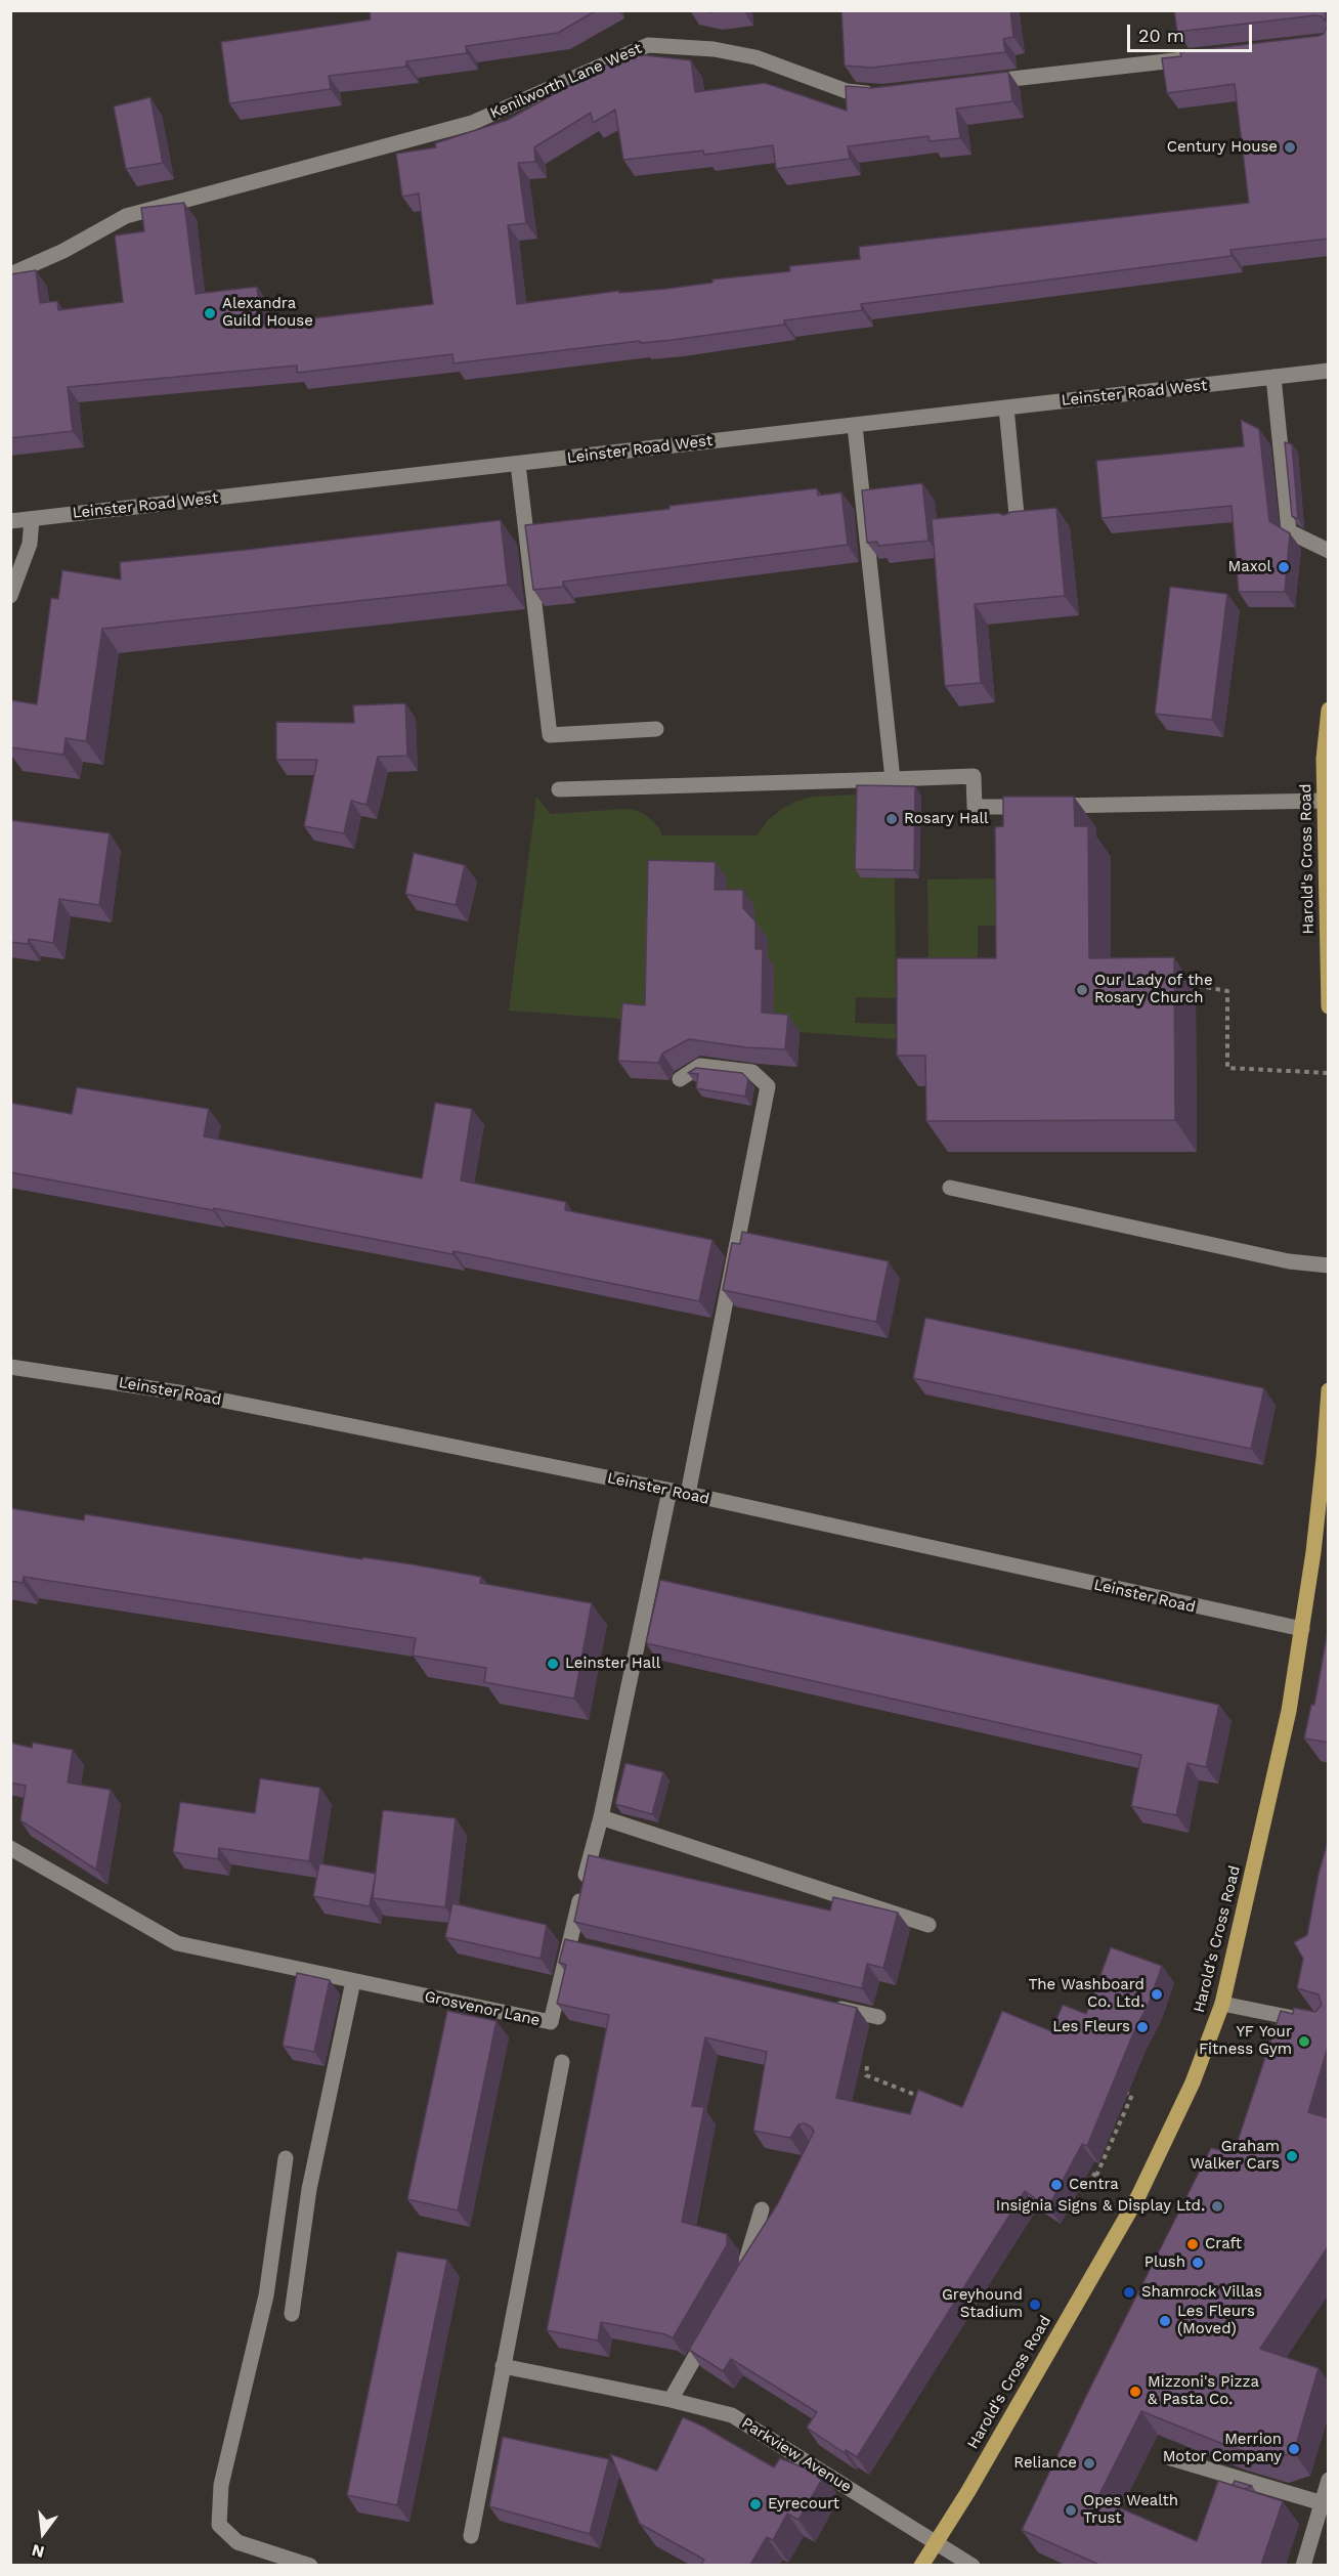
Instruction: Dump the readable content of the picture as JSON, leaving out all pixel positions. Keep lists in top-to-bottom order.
{
  "streets": {
    "main road": ["Harold's Cross Road"],
    "street": [
      "Kenilworth Lane West",
      "Leinster Road West",
      "Leinster Road",
      "Grosvenor Lane",
      "Parkview Avenue"
    ]
  },
  "crossings": [
    ["Harold's Cross Road", "Leinster Road"],
    ["Harold's Cross Road", "Parkview Avenue"],
    ["Leinster Road", "Grosvenor Lane"]
  ],
  "places": [
    "Century House",
    "Alexandra Guild House",
    "Maxol",
    "Rosary Hall",
    "Our Lady of the Rosary Church",
    "Leinster Hall",
    "The Washboard Co. Ltd.",
    "Les Fleurs",
    "YF Your Fitness Gym",
    "Graham Walker Cars",
    "Centra",
    "Insignia Signs & Display Ltd.",
    "Craft",
    "Plush",
    "Shamrock Villas",
    "Greyhound Stadium",
    "Les Fleurs (Moved)",
    "Mizzoni's Pizza & Pasta Co.",
    "Merrion Motor Company",
    "Reliance",
    "Eyrecourt",
    "Opes Wealth Trust"
  ],
  "scale_bar": "20 m",
  "north": "bottom"
}
